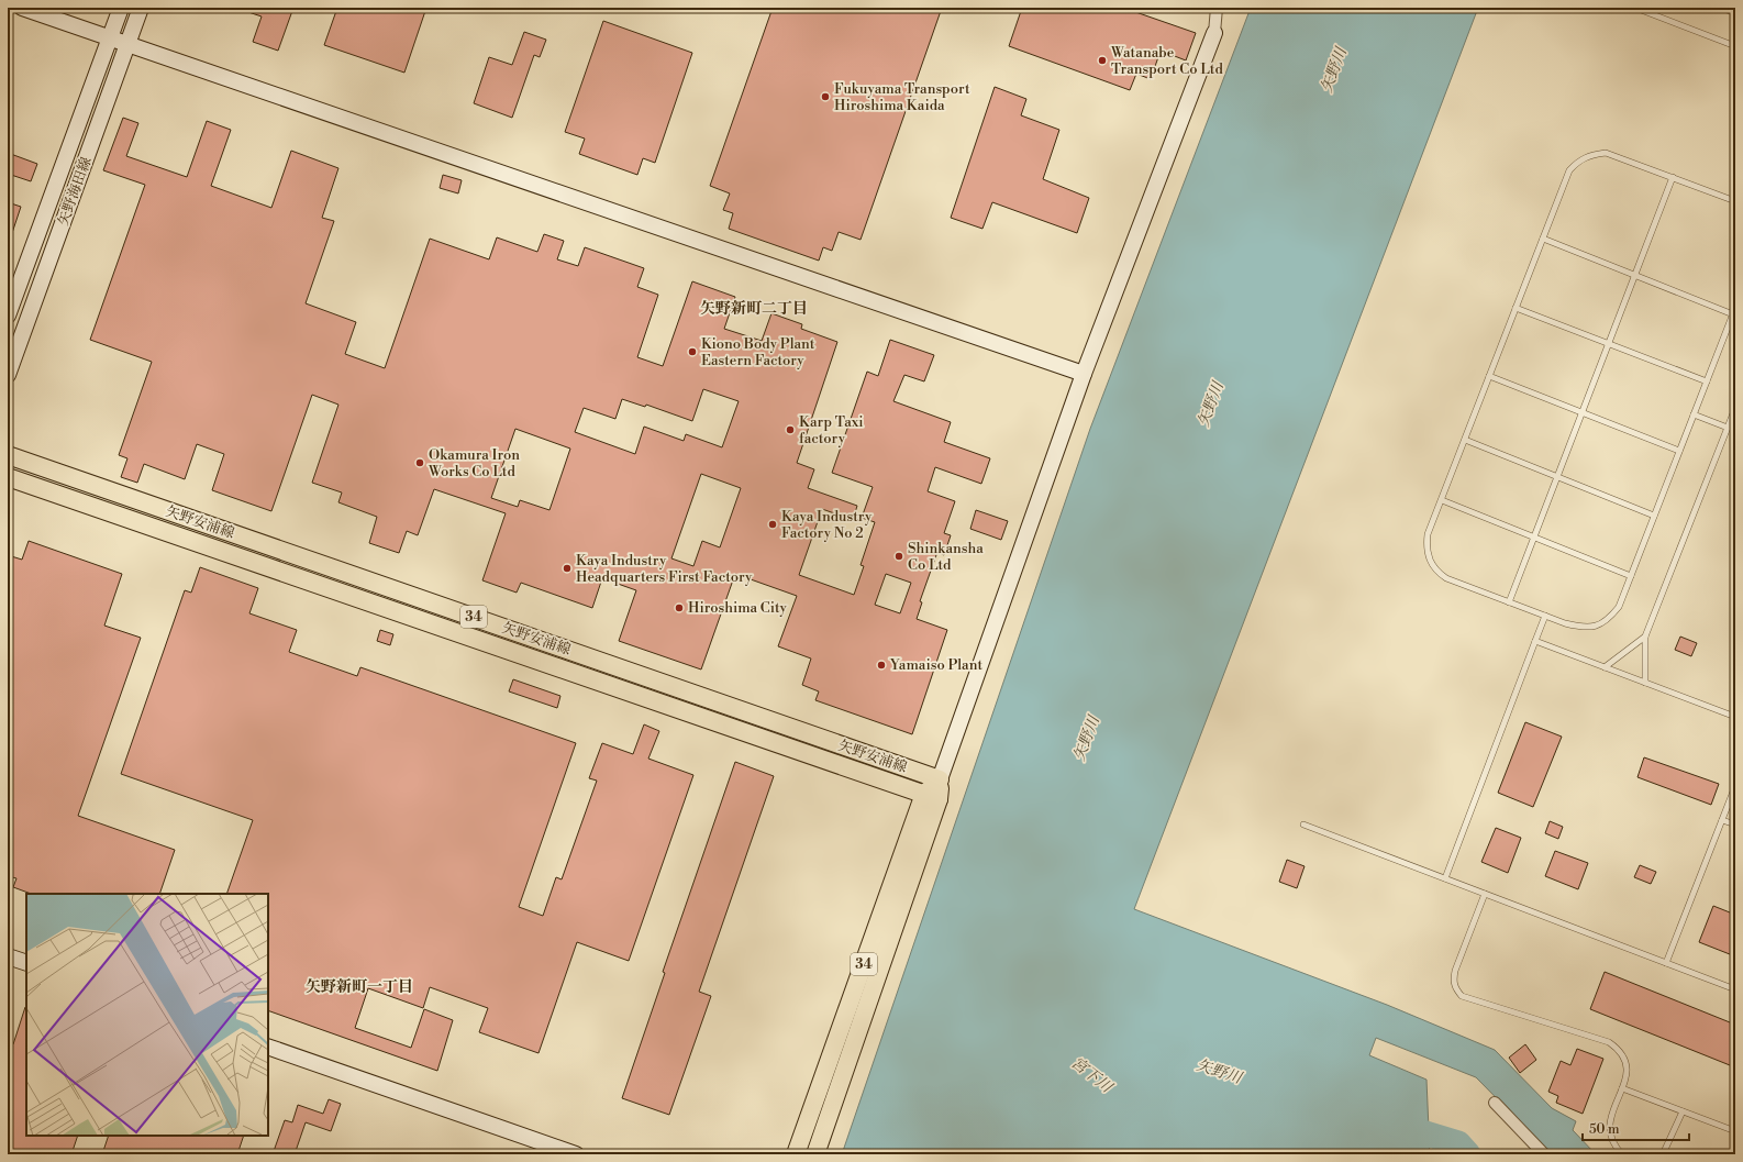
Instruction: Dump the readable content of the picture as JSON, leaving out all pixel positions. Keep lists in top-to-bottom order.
{
  "streets": {
    "main road": ["矢野安浦線", "34"],
    "street": ["矢野海田線"]
  },
  "crossings": [
    ["矢野安浦線", "34"]
  ],
  "districts": ["矢野新町二丁目", "矢野新町一丁目"],
  "water": ["矢野川", "宮下川"],
  "places": [
    "Watanabe Transport Co Ltd",
    "Fukuyama Transport Hiroshima Kaida",
    "Kiono Body Plant Eastern Factory",
    "Karp Taxi factory",
    "Okamura Iron Works Co Ltd",
    "Kaya Industry Factory No 2",
    "Shinkansha Co Ltd",
    "Kaya Industry Headquarters First Factory",
    "Hiroshima City",
    "Yamaiso Plant"
  ],
  "scale_bar": "50 m"
}
